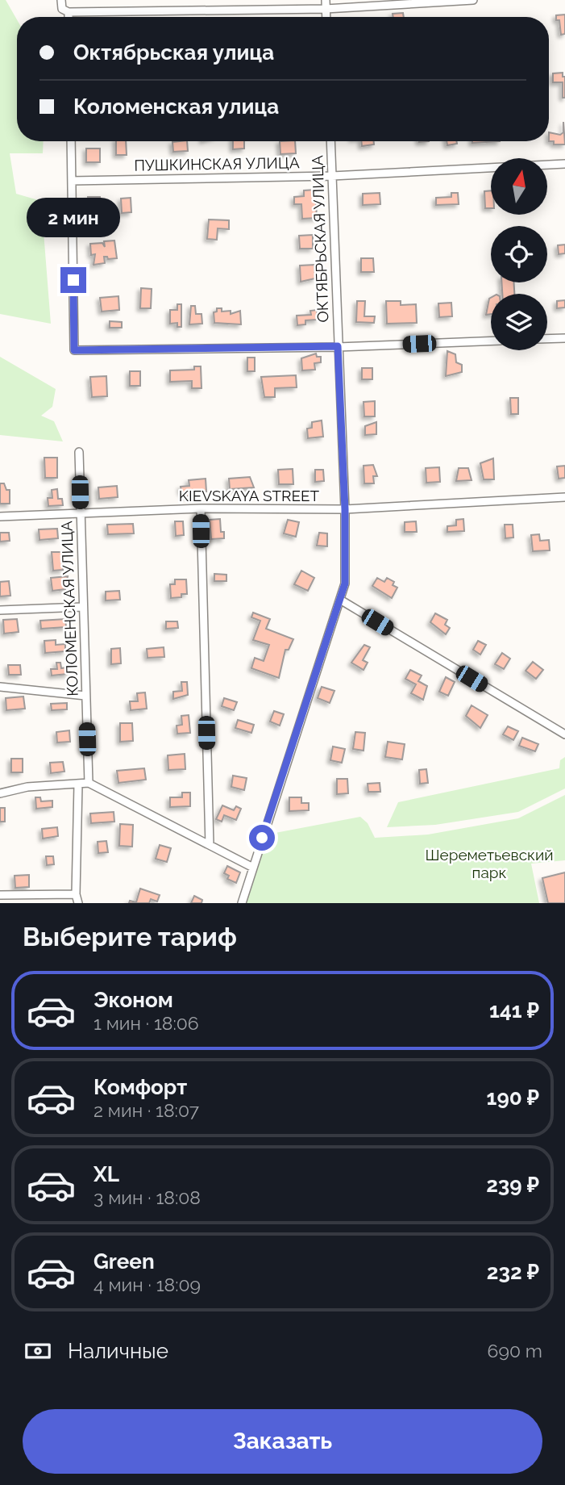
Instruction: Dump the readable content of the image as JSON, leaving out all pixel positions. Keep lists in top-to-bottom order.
{
  "streets": {
    "street": [
      "ПУШКИНСКАЯ УЛИЦА",
      "ОКТЯБРЬСКАЯ УЛИЦА",
      "KIEVSKAYA STREET",
      "КОЛОМЕНСКАЯ УЛИЦА"
    ]
  },
  "crossings": [
    ["ПУШКИНСКАЯ УЛИЦА", "ОКТЯБРЬСКАЯ УЛИЦА"],
    ["ОКТЯБРЬСКАЯ УЛИЦА", "KIEVSKAYA STREET"],
    ["KIEVSKAYA STREET", "КОЛОМЕНСКАЯ УЛИЦА"]
  ],
  "parks": ["Шереметьевский парк"],
  "north": "top",
  "page": {
    "banner": ["Октябрьская улица", "Коломенская улица"],
    "bubble": "2 мин",
    "heading": "Выберите тариф",
    "list": [
      {
        "name": "Эконом",
        "note": "1 мин · 18:06",
        "value": "141 ₽"
      },
      {
        "name": "Комфорт",
        "note": "2 мин · 18:07",
        "value": "190 ₽"
      },
      {
        "name": "XL",
        "note": "3 мин · 18:08",
        "value": "239 ₽"
      },
      {
        "name": "Green",
        "note": "4 мин · 18:09",
        "value": "232 ₽"
      }
    ],
    "pay": ["Наличные", "690 m"],
    "buttons": "Заказать"
  }
}
